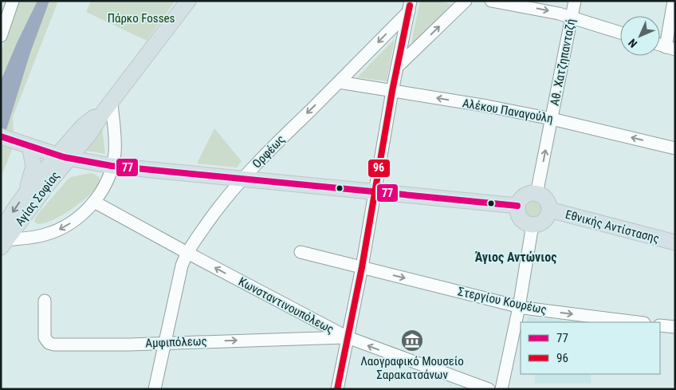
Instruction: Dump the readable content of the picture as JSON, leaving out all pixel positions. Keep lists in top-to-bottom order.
{
  "streets": {
    "main road": ["Αγίας Σοφίας", "Εθνικής Αντίστασης"],
    "street": [
      "Αθ. Χατζηπανταζή",
      "Αλέκου Παναγούλη",
      "Ορφέως",
      "Στεργίου Κουρέως",
      "Κωνσταντινουπόλεως",
      "Αμφιπόλεως"
    ]
  },
  "crossings": [
    ["Αθ. Χατζηπανταζή", "Αλέκου Παναγούλη"],
    ["Αθ. Χατζηπανταζή", "Εθνικής Αντίστασης"],
    ["Αλέκου Παναγούλη", "Ορφέως"],
    ["Ορφέως", "Κωνσταντινουπόλεως"],
    ["Ορφέως", "Αμφιπόλεως"],
    ["Κωνσταντινουπόλεως", "Αμφιπόλεως"]
  ],
  "one_way": [
    "Αθ. Χατζηπανταζή",
    "Ορφέως",
    "Στεργίου Κουρέως",
    "Κωνσταντινουπόλεως",
    "Αμφιπόλεως"
  ],
  "districts": ["Άγιος Αντώνιος"],
  "parks": ["Πάρκο Fosses"],
  "places": {
    "museum": ["Λαογραφικό Μουσείο Σαρακατσάνων"]
  },
  "lines": ["transit line 96", "transit line 77"],
  "legend": ["77", "96"],
  "north": "bottom left"
}
